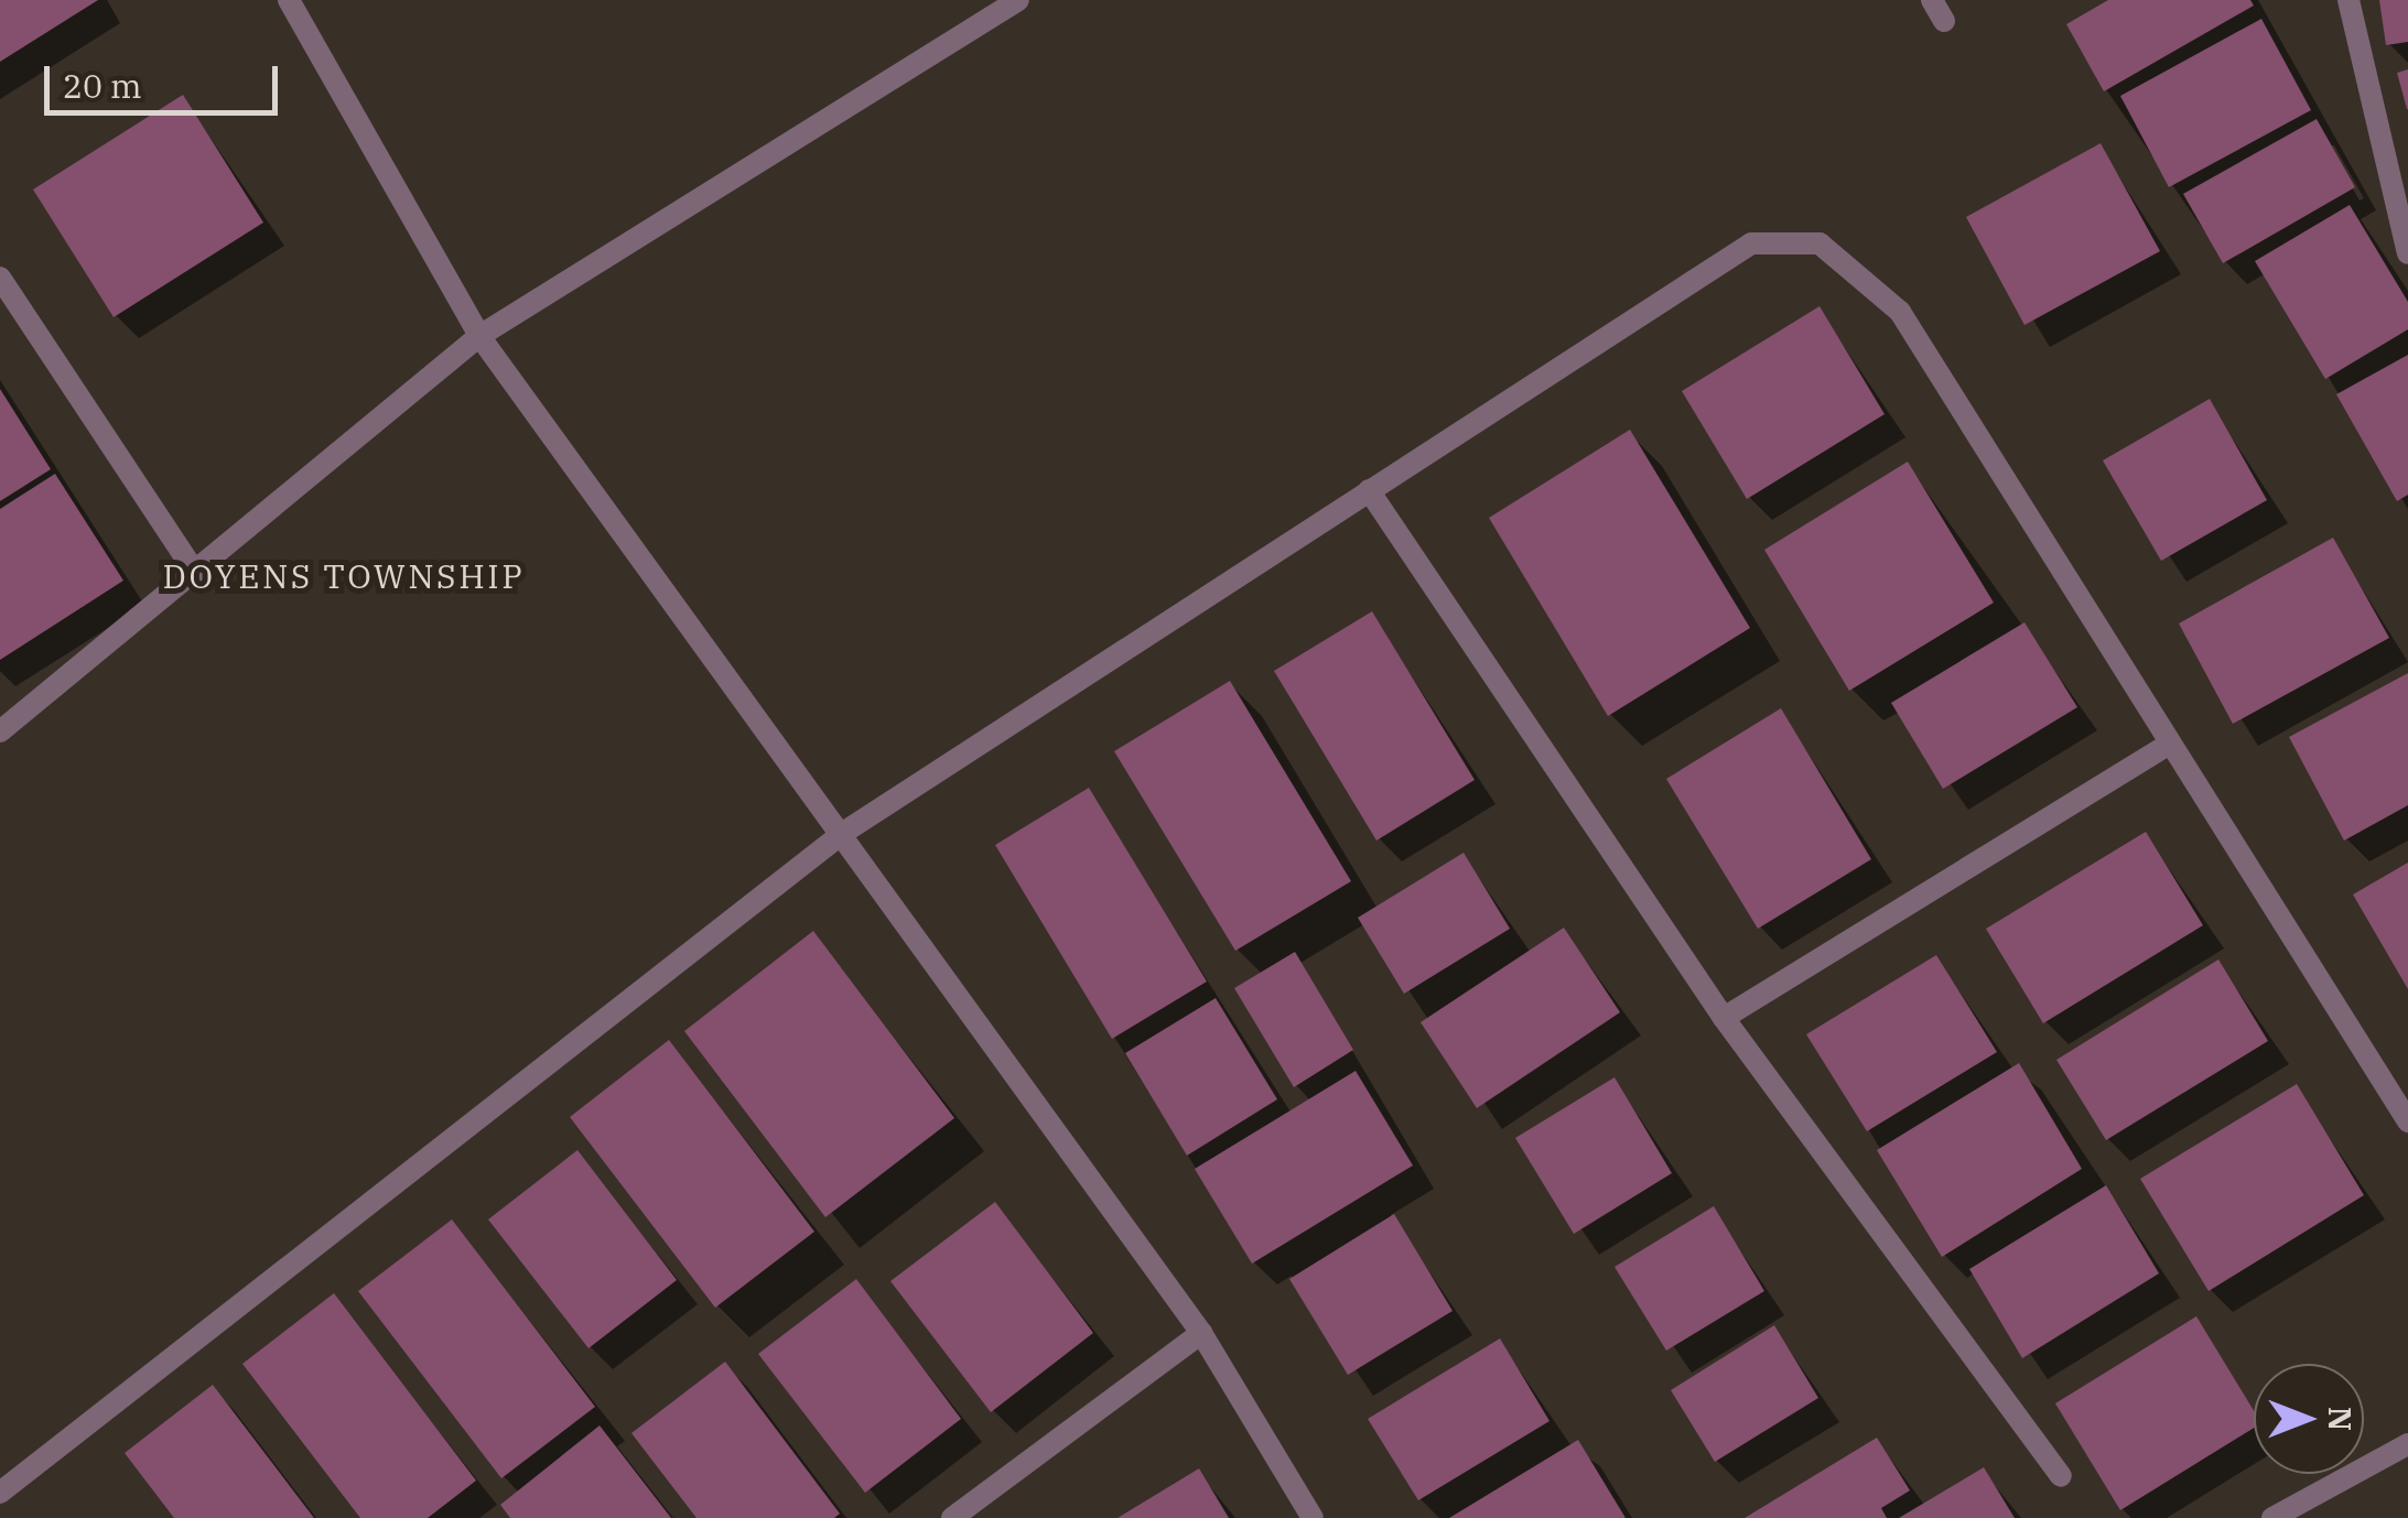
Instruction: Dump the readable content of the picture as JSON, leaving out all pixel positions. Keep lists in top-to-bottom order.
{
  "districts": ["DOYENS TOWNSHIP"],
  "scale_bar": "20 m",
  "north": "right"
}
